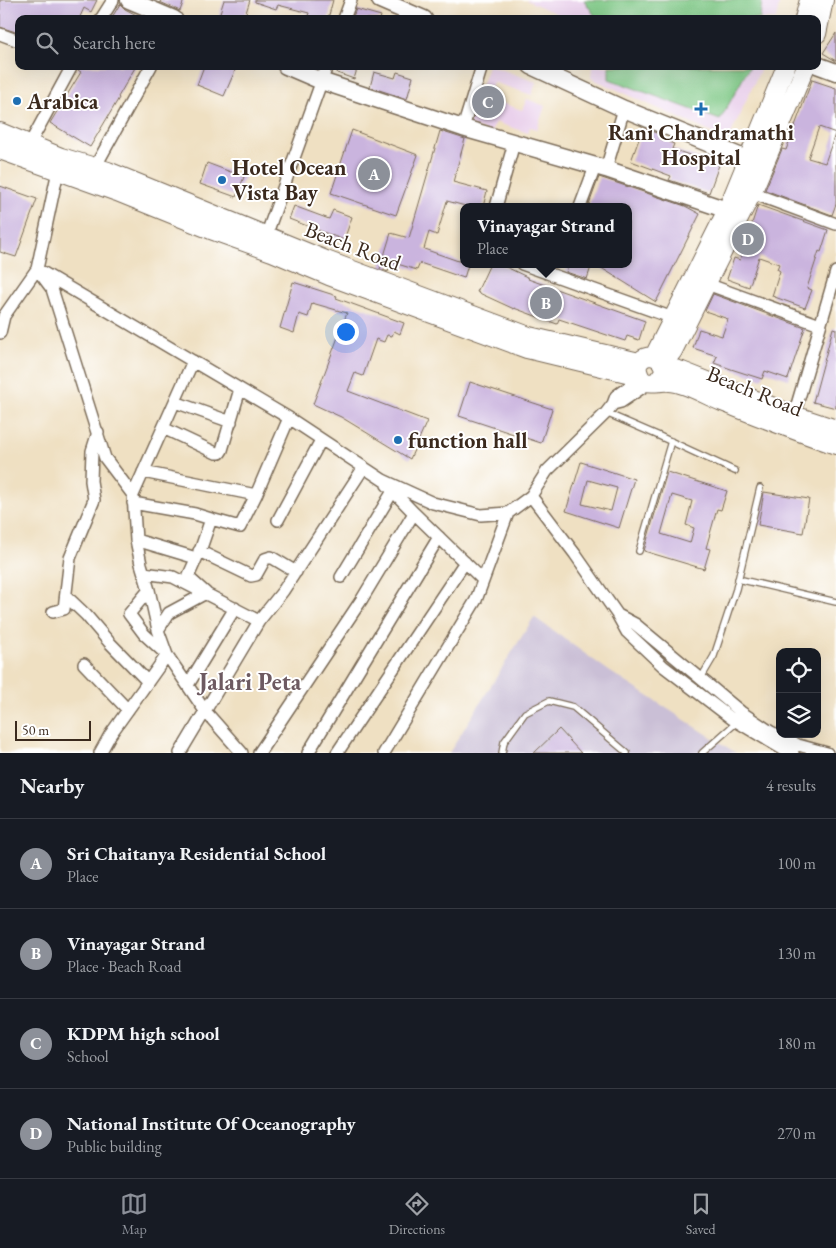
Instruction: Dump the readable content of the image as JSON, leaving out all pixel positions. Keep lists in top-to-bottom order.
{
  "streets": {
    "main road": ["Beach Road"]
  },
  "districts": ["Jalari Peta"],
  "places": {
    "other": ["Arabica", "Hotel Ocean Vista Bay", "function hall"],
    "health": ["Rani Chandramathi Hospital"]
  },
  "scale_bar": "50 m",
  "page": {
    "search": "Search here",
    "pins": [
      "C",
      "A",
      "D",
      "B"
    ],
    "popup": ["Vinayagar Strand", "Place"],
    "scale": "50 m",
    "heading": ["Nearby", "4 results"],
    "list": [
      {
        "mark": "A",
        "name": "Sri Chaitanya Residential School",
        "note": "Place",
        "value": "100 m"
      },
      {
        "mark": "B",
        "name": "Vinayagar Strand",
        "note": "Place · Beach Road",
        "value": "130 m"
      },
      {
        "mark": "C",
        "name": "KDPM high school",
        "note": "School",
        "value": "180 m"
      },
      {
        "mark": "D",
        "name": "National Institute Of Oceanography",
        "note": "Public building",
        "value": "270 m"
      }
    ],
    "nav": ["Map", "Directions", "Saved"]
  }
}
